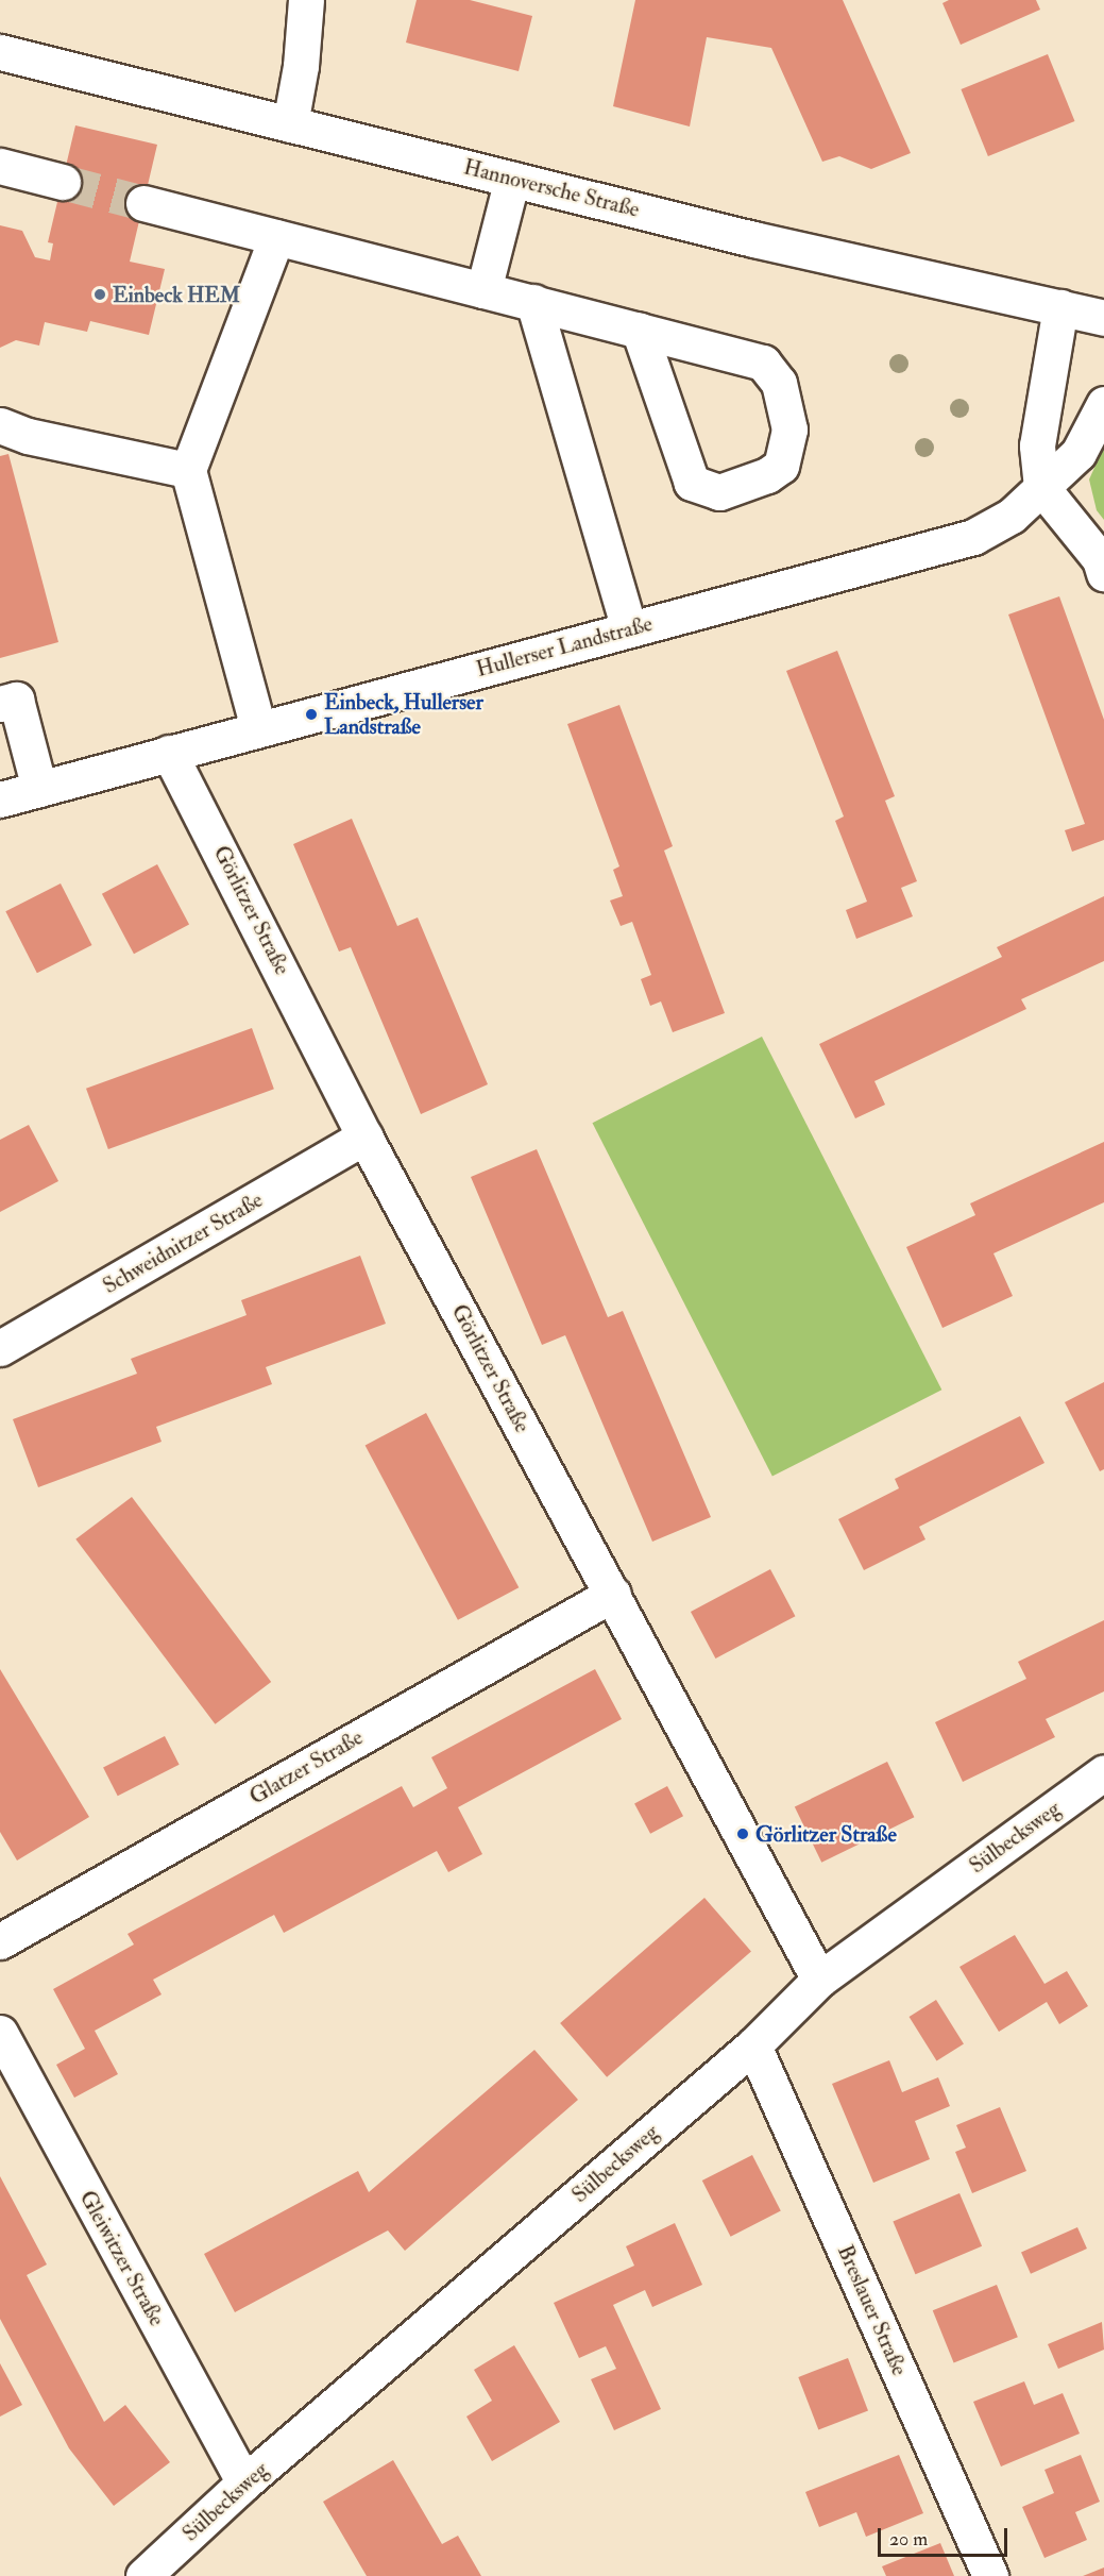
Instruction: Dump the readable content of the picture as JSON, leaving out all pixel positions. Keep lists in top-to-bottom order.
{
  "streets": {
    "street": [
      "Hannoversche Straße",
      "Hullerser Landstraße",
      "Görlitzer Straße",
      "Schweidnitzer Straße",
      "Glatzer Straße",
      "Sülbecksweg",
      "Gleiwitzer Straße",
      "Breslauer Straße"
    ]
  },
  "crossings": [
    ["Hullerser Landstraße", "Görlitzer Straße"],
    ["Görlitzer Straße", "Schweidnitzer Straße"],
    ["Görlitzer Straße", "Glatzer Straße"],
    ["Görlitzer Straße", "Sülbecksweg"],
    ["Sülbecksweg", "Gleiwitzer Straße"],
    ["Sülbecksweg", "Breslauer Straße"]
  ],
  "places": ["Einbeck HEM", "Einbeck, Hullerser Landstraße", "Görlitzer Straße"],
  "scale_bar": "20 m"
}
